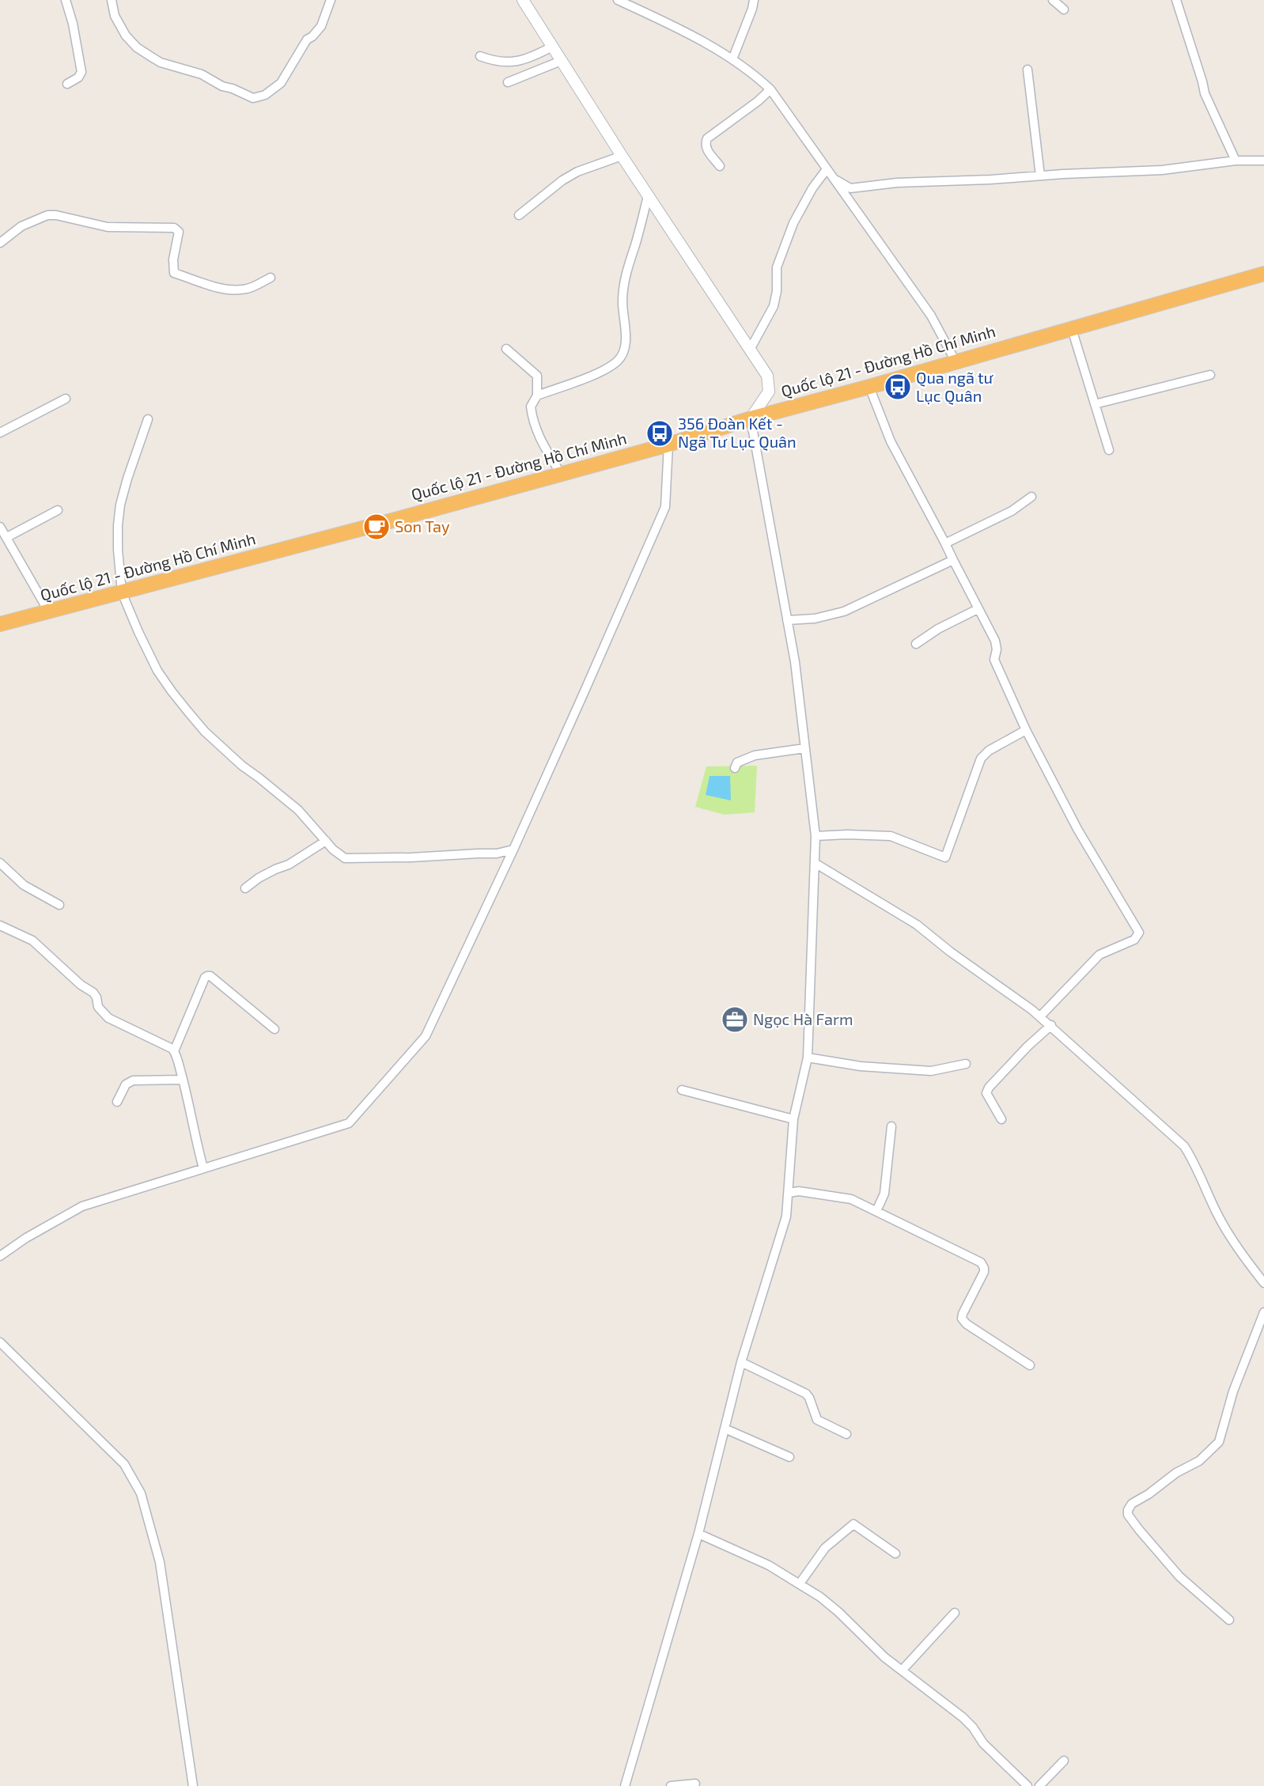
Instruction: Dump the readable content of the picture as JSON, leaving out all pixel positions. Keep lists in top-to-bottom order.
{
  "streets": {
    "highway": ["Quốc lộ 21 - Đường Hồ Chí Minh"]
  },
  "places": {
    "bus stop": ["Qua ngã tư Lục Quân", "356 Đoàn Kết - Ngã Tư Lục Quân"],
    "cafe": ["Son Tay"],
    "office": ["Ngọc Hà Farm"]
  }
}
